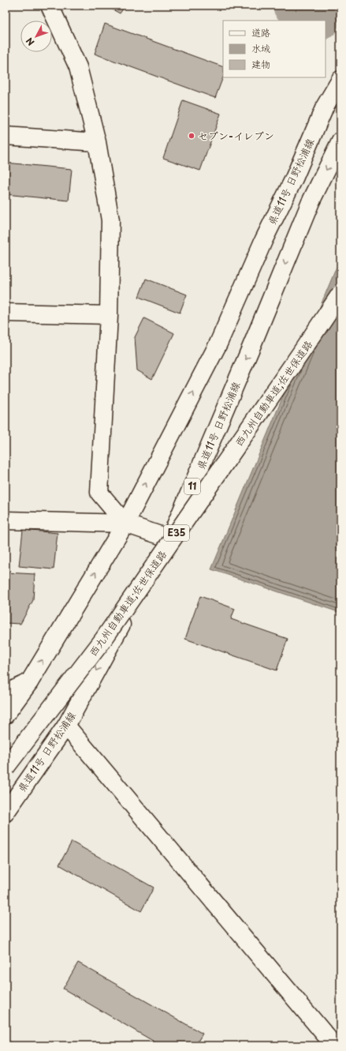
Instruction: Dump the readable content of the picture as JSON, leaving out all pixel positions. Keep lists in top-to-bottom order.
{
  "streets": {
    "main road": [
      "県道11号 日野松浦線",
      "西九州自動車道;佐世保道路",
      "11",
      "E35"
    ]
  },
  "places": ["セブン-イレブン"],
  "legend": ["道路", "水域", "建物"],
  "north": "bottom left"
}
